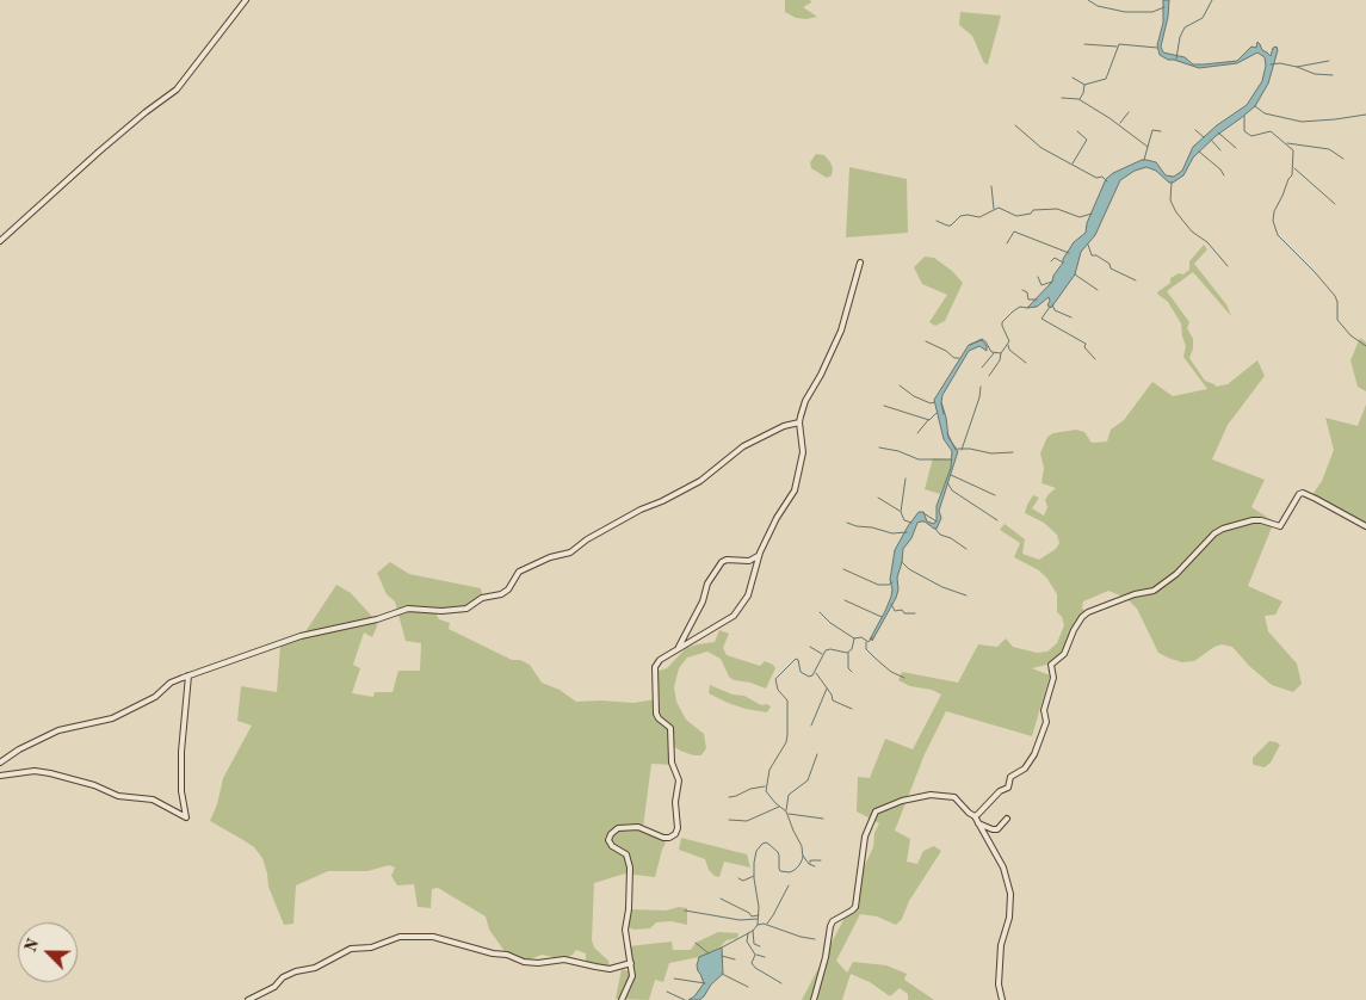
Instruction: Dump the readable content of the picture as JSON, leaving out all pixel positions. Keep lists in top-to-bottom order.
{
  "north": "top left"
}
